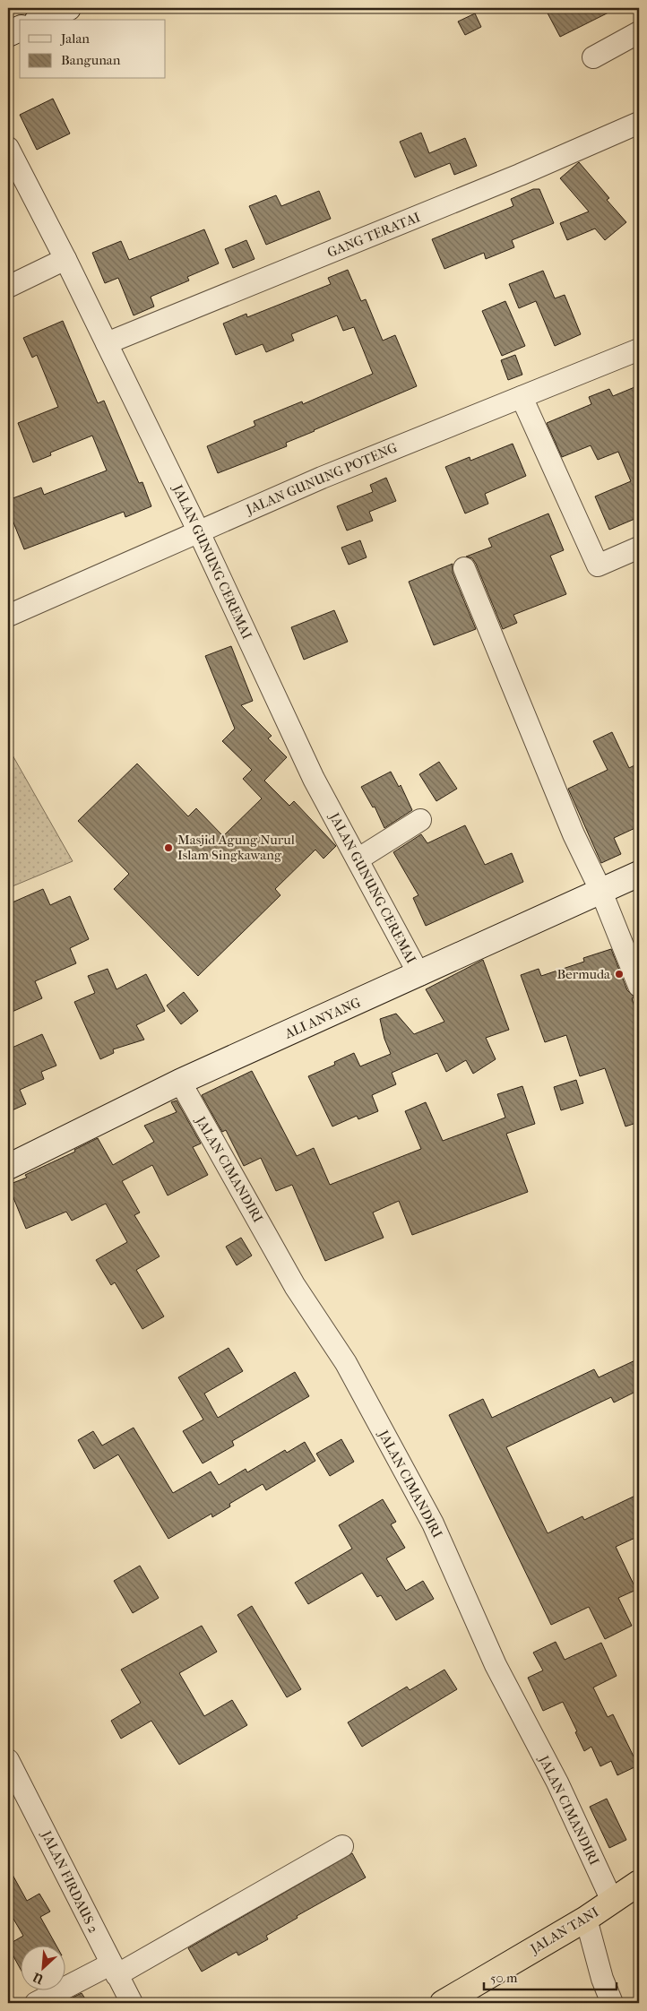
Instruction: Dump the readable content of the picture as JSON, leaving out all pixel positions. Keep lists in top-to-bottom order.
{
  "streets": {
    "highway": ["JALAN TANI"],
    "street": [
      "GANG TERATAI",
      "JALAN GUNUNG POTENG",
      "JALAN GUNUNG CEREMAI",
      "ALI ANYANG",
      "JALAN CIMANDIRI",
      "JALAN FIRDAUS 2"
    ]
  },
  "crossings": [
    ["GANG TERATAI", "JALAN GUNUNG CEREMAI"],
    ["JALAN GUNUNG POTENG", "JALAN GUNUNG CEREMAI"],
    ["JALAN GUNUNG CEREMAI", "ALI ANYANG"],
    ["ALI ANYANG", "JALAN CIMANDIRI"],
    ["JALAN CIMANDIRI", "JALAN TANI"]
  ],
  "places": ["Masjid Agung Nurul Islam Singkawang", "Bermuda"],
  "legend": ["Jalan", "Bangunan"],
  "scale_bar": "50 m",
  "north": "bottom left"
}
